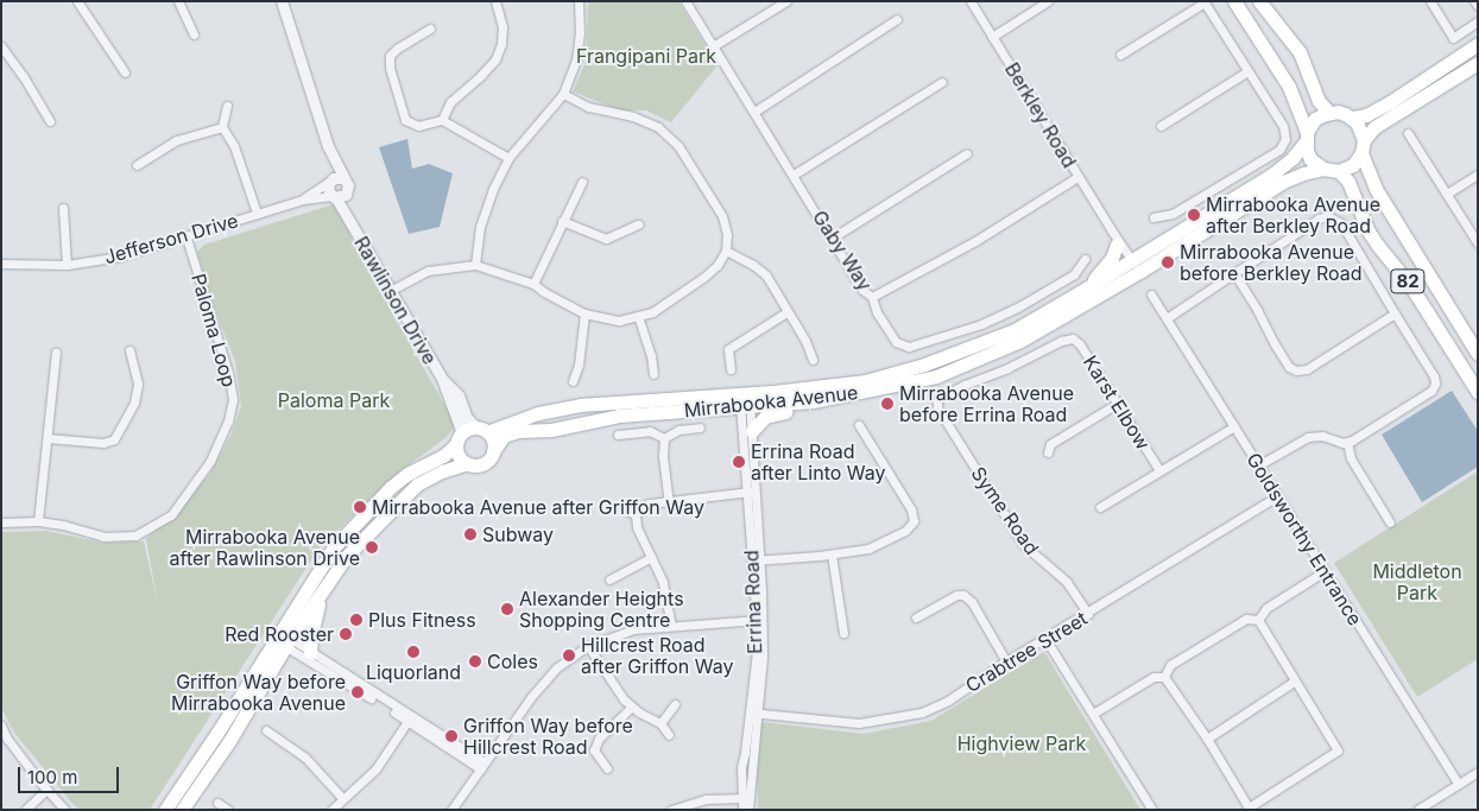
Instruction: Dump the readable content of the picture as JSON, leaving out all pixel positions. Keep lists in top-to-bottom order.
{
  "streets": {
    "main road": ["82", "Mirrabooka Avenue"],
    "street": [
      "Berkley Road",
      "Jefferson Drive",
      "Gaby Way",
      "Rawlinson Drive",
      "Paloma Loop",
      "Karst Elbow",
      "Syme Road",
      "Goldsworthy Entrance",
      "Errina Road",
      "Crabtree Street"
    ]
  },
  "crossings": [
    ["Berkley Road", "Gaby Way"],
    ["Berkley Road", "Mirrabooka Avenue"],
    ["Jefferson Drive", "Rawlinson Drive"],
    ["Jefferson Drive", "Paloma Loop"],
    ["82", "Mirrabooka Avenue"],
    ["Rawlinson Drive", "Mirrabooka Avenue"],
    ["Mirrabooka Avenue", "Errina Road"],
    ["Karst Elbow", "Syme Road"],
    ["Syme Road", "Crabtree Street"],
    ["Goldsworthy Entrance", "Crabtree Street"],
    ["Errina Road", "Crabtree Street"]
  ],
  "parks": [
    "Frangipani Park",
    "Paloma Park",
    "Middleton Park",
    "Highview Park"
  ],
  "places": [
    "Mirrabooka Avenue after Berkley Road",
    "Mirrabooka Avenue before Berkley Road",
    "Mirrabooka Avenue before Errina Road",
    "Errina Road after Linto Way",
    "Mirrabooka Avenue after Griffon Way",
    "Subway",
    "Mirrabooka Avenue after Rawlinson Drive",
    "Alexander Heights Shopping Centre",
    "Plus Fitness",
    "Red Rooster",
    "Liquorland",
    "Hillcrest Road after Griffon Way",
    "Coles",
    "Griffon Way before Mirrabooka Avenue",
    "Griffon Way before Hillcrest Road"
  ],
  "scale_bar": "100 m"
}
